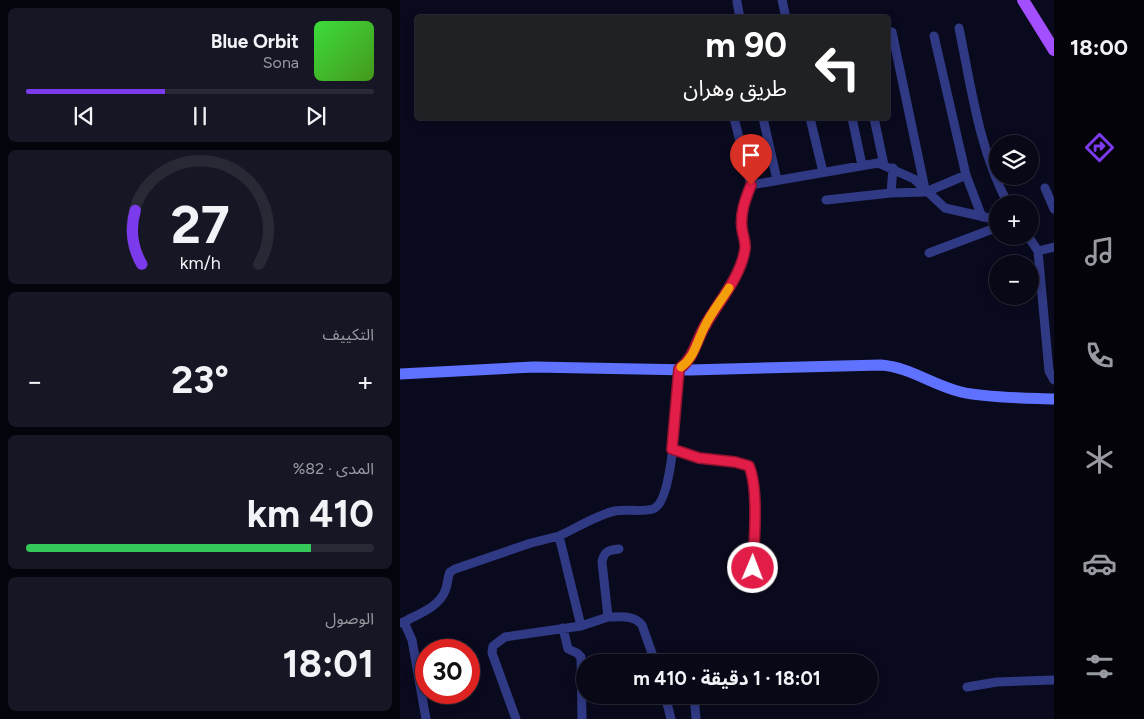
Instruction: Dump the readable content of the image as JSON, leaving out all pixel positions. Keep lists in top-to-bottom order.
{
  "page": {
    "tabs": "18:00",
    "turn": ["90 m", "طريق وهران"],
    "song": ["Blue Orbit", "Sona"],
    "map_buttons": ["+", "−"],
    "tile": [
      "التكييف",
      ["المدى · 82%", "410 km"],
      ["الوصول", "18:01"]
    ],
    "heat": ["−", "23°", "+"],
    "limit": "30",
    "trip": "18:01 · 1 دقيقة · 410 m",
    "gauge": ["27", "km/h"]
  }
}
